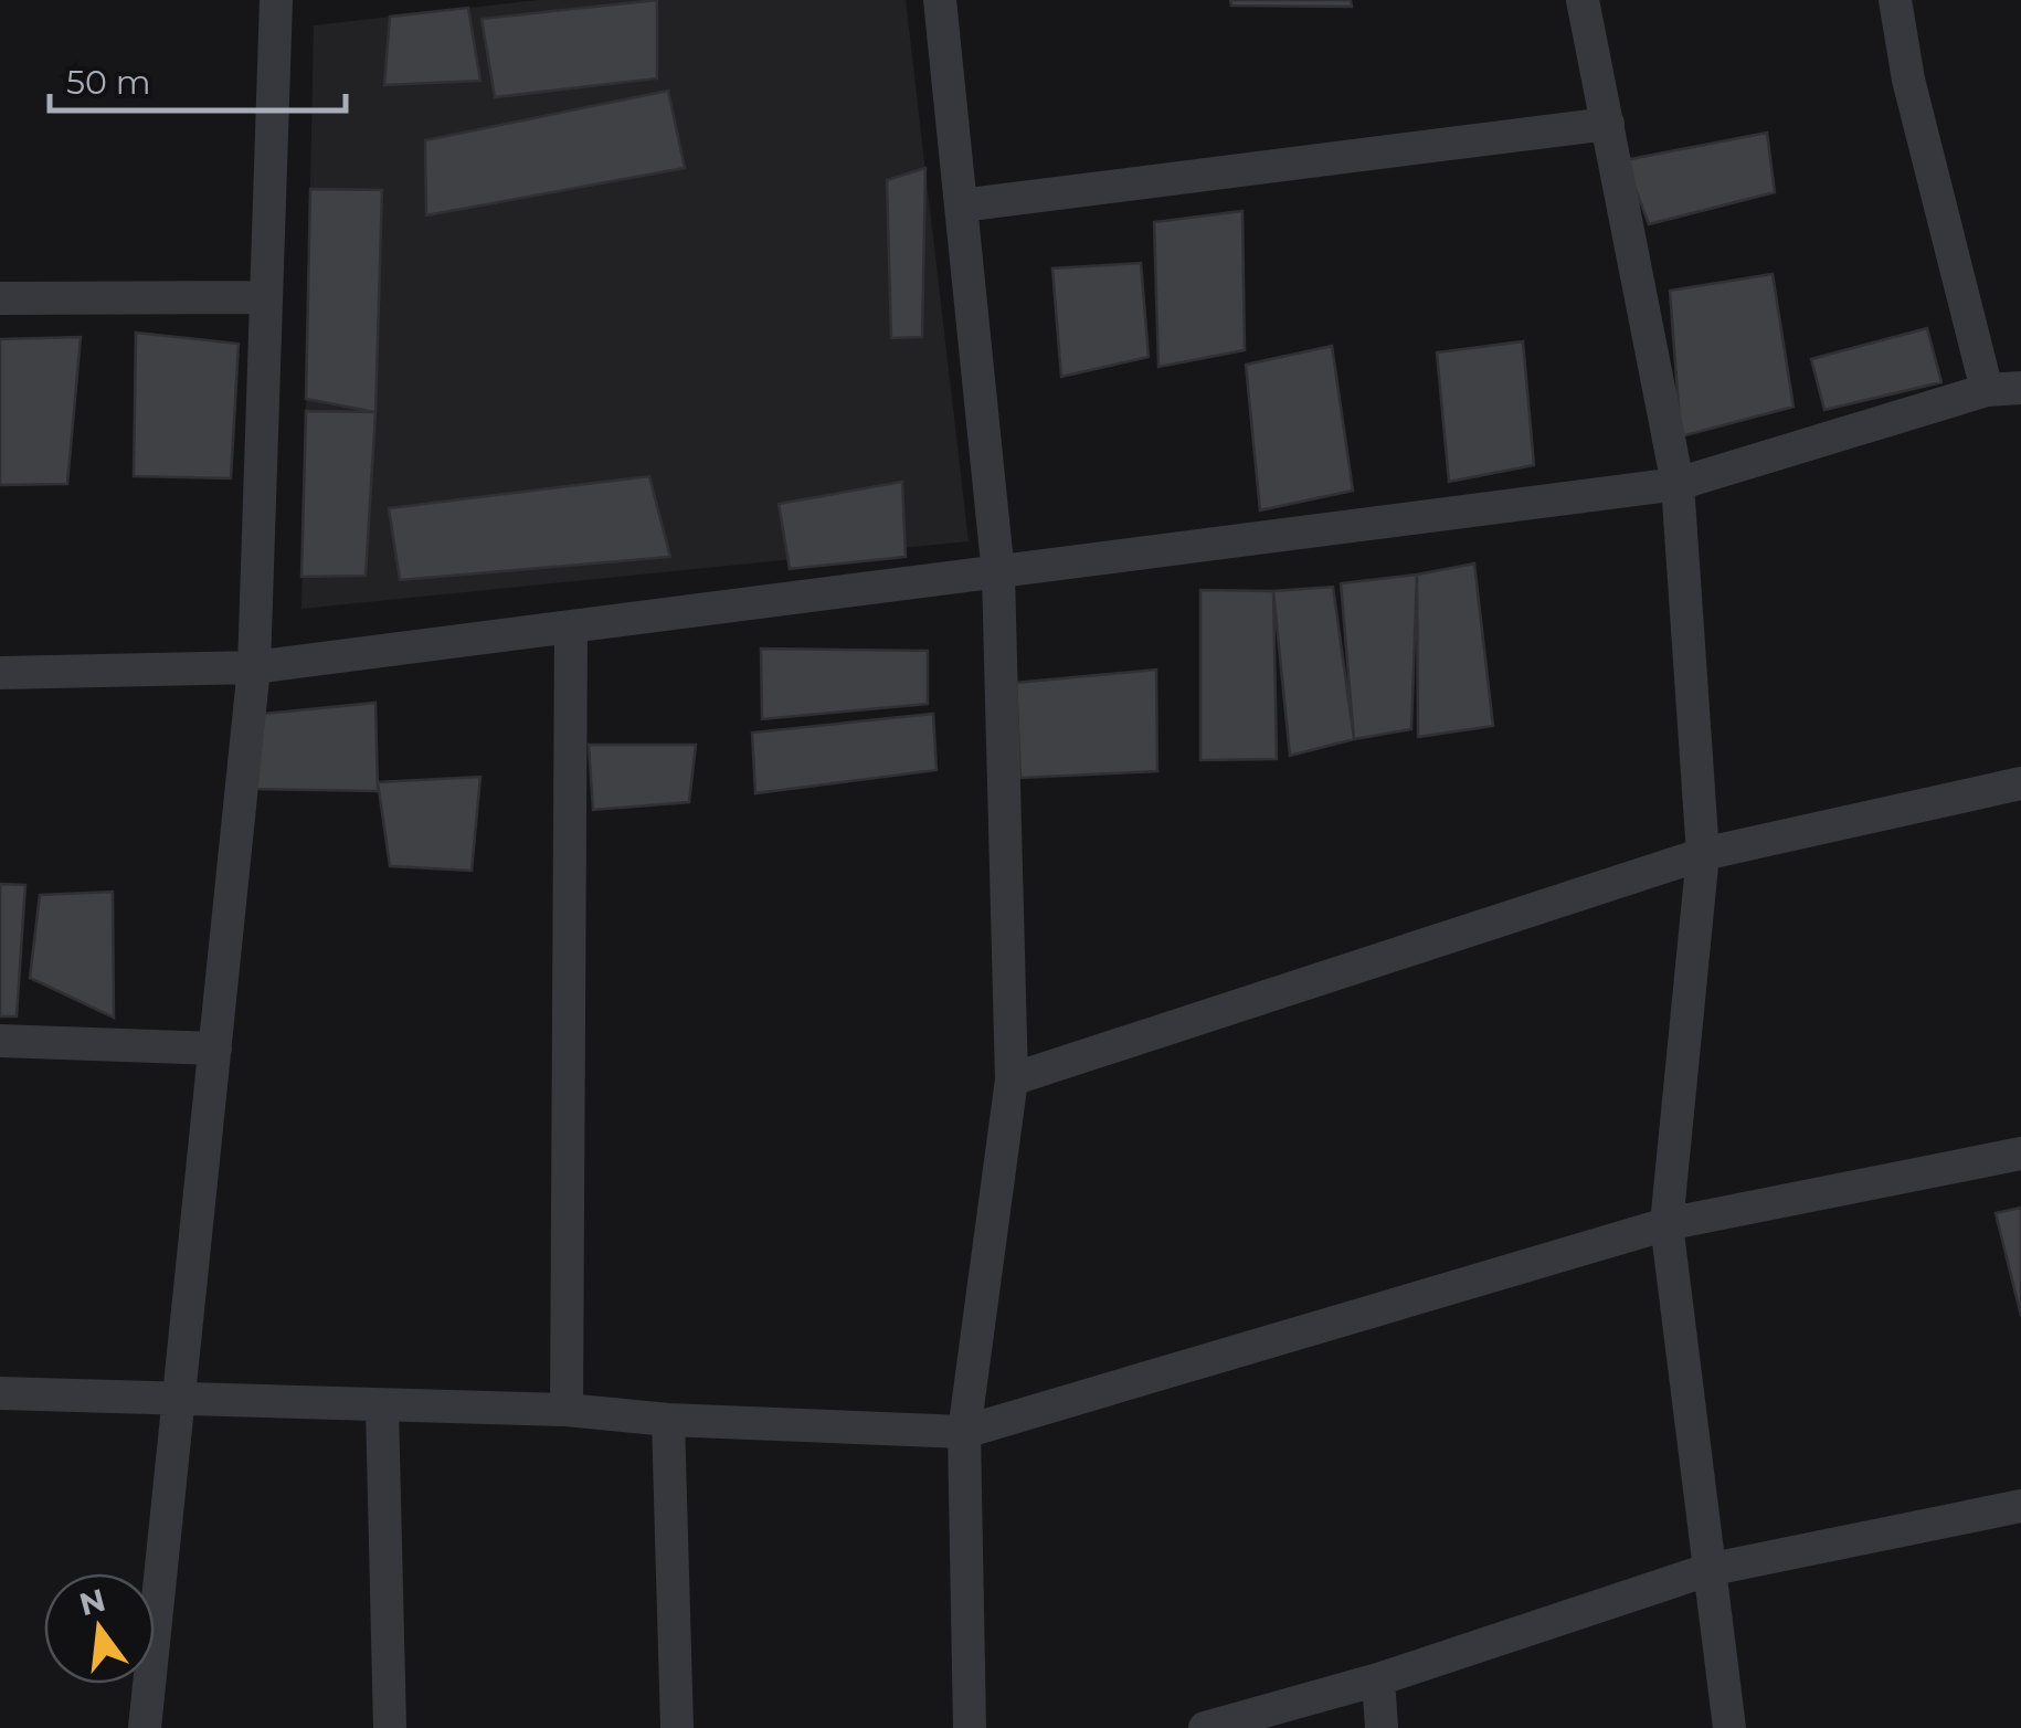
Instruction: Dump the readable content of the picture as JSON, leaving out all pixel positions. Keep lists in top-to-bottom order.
{
  "scale_bar": "50 m",
  "north": "top"
}
